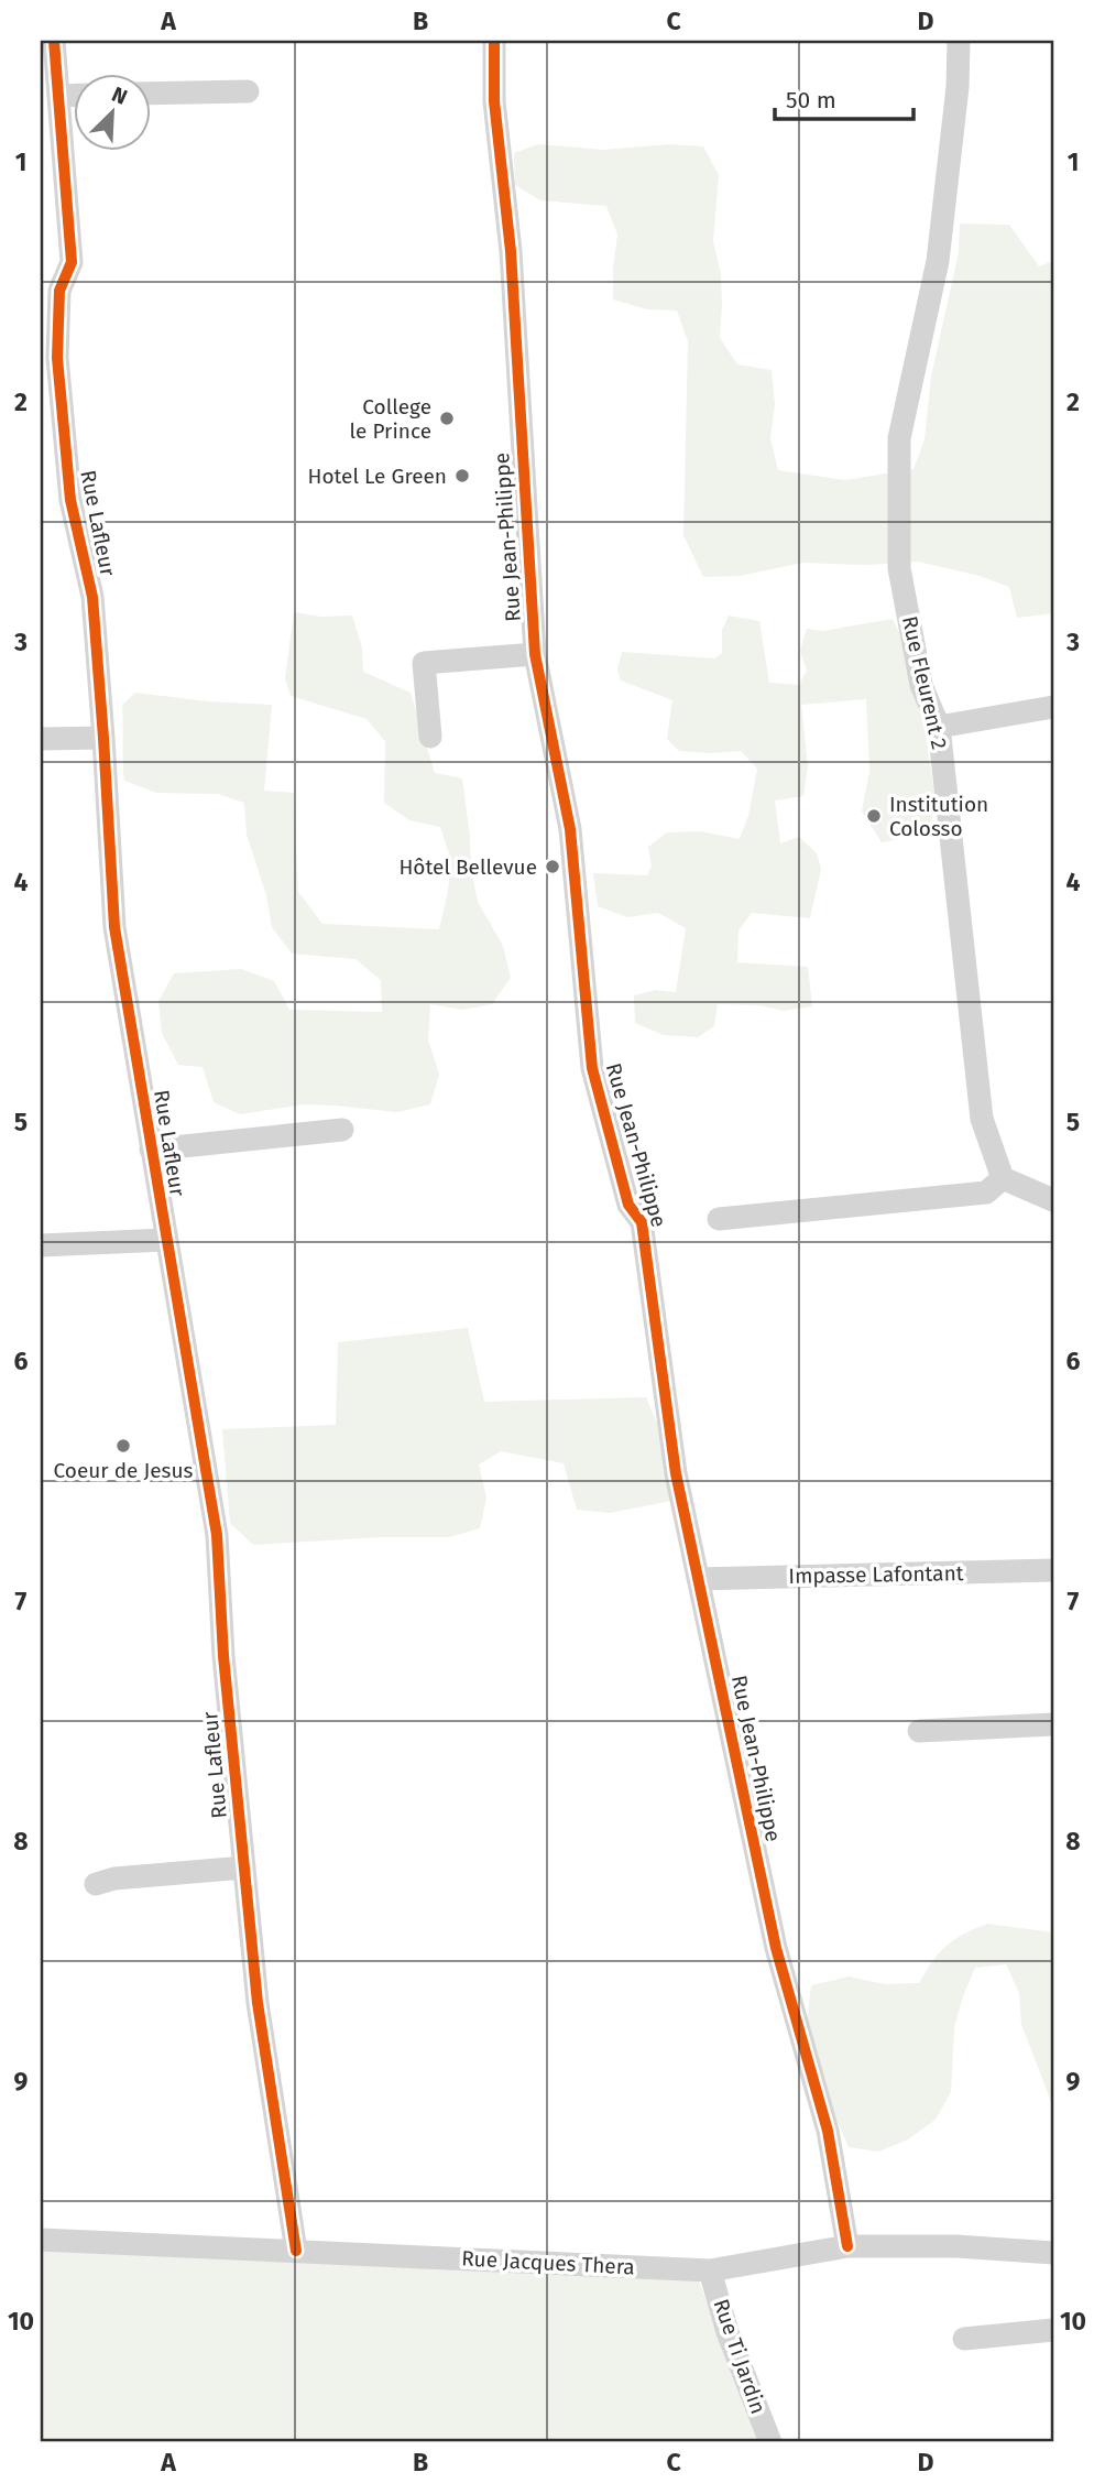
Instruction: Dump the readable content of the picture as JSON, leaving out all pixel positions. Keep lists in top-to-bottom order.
{
  "streets": {
    "street": [
      "Rue Lafleur",
      "Rue Jean-Philippe",
      "Rue Fleurent 2",
      "Impasse Lafontant",
      "Rue Jacques Thera",
      "Rue Ti Jardin"
    ]
  },
  "crossings": [
    ["Rue Lafleur", "Rue Jacques Thera"],
    ["Rue Jean-Philippe", "Impasse Lafontant"],
    ["Rue Jean-Philippe", "Rue Jacques Thera"],
    ["Rue Jacques Thera", "Rue Ti Jardin"]
  ],
  "places": [
    "College le Prince",
    "Hotel Le Green",
    "Institution Colosso",
    "Hôtel Bellevue",
    "Coeur de Jesus"
  ],
  "scale_bar": "50 m",
  "north": "top right",
  "grid": {
    "columns": [
      "A",
      "B",
      "C",
      "D"
    ],
    "rows": [
      "1",
      "2",
      "3",
      "4",
      "5",
      "6",
      "7",
      "8",
      "9",
      "10"
    ]
  }
}
